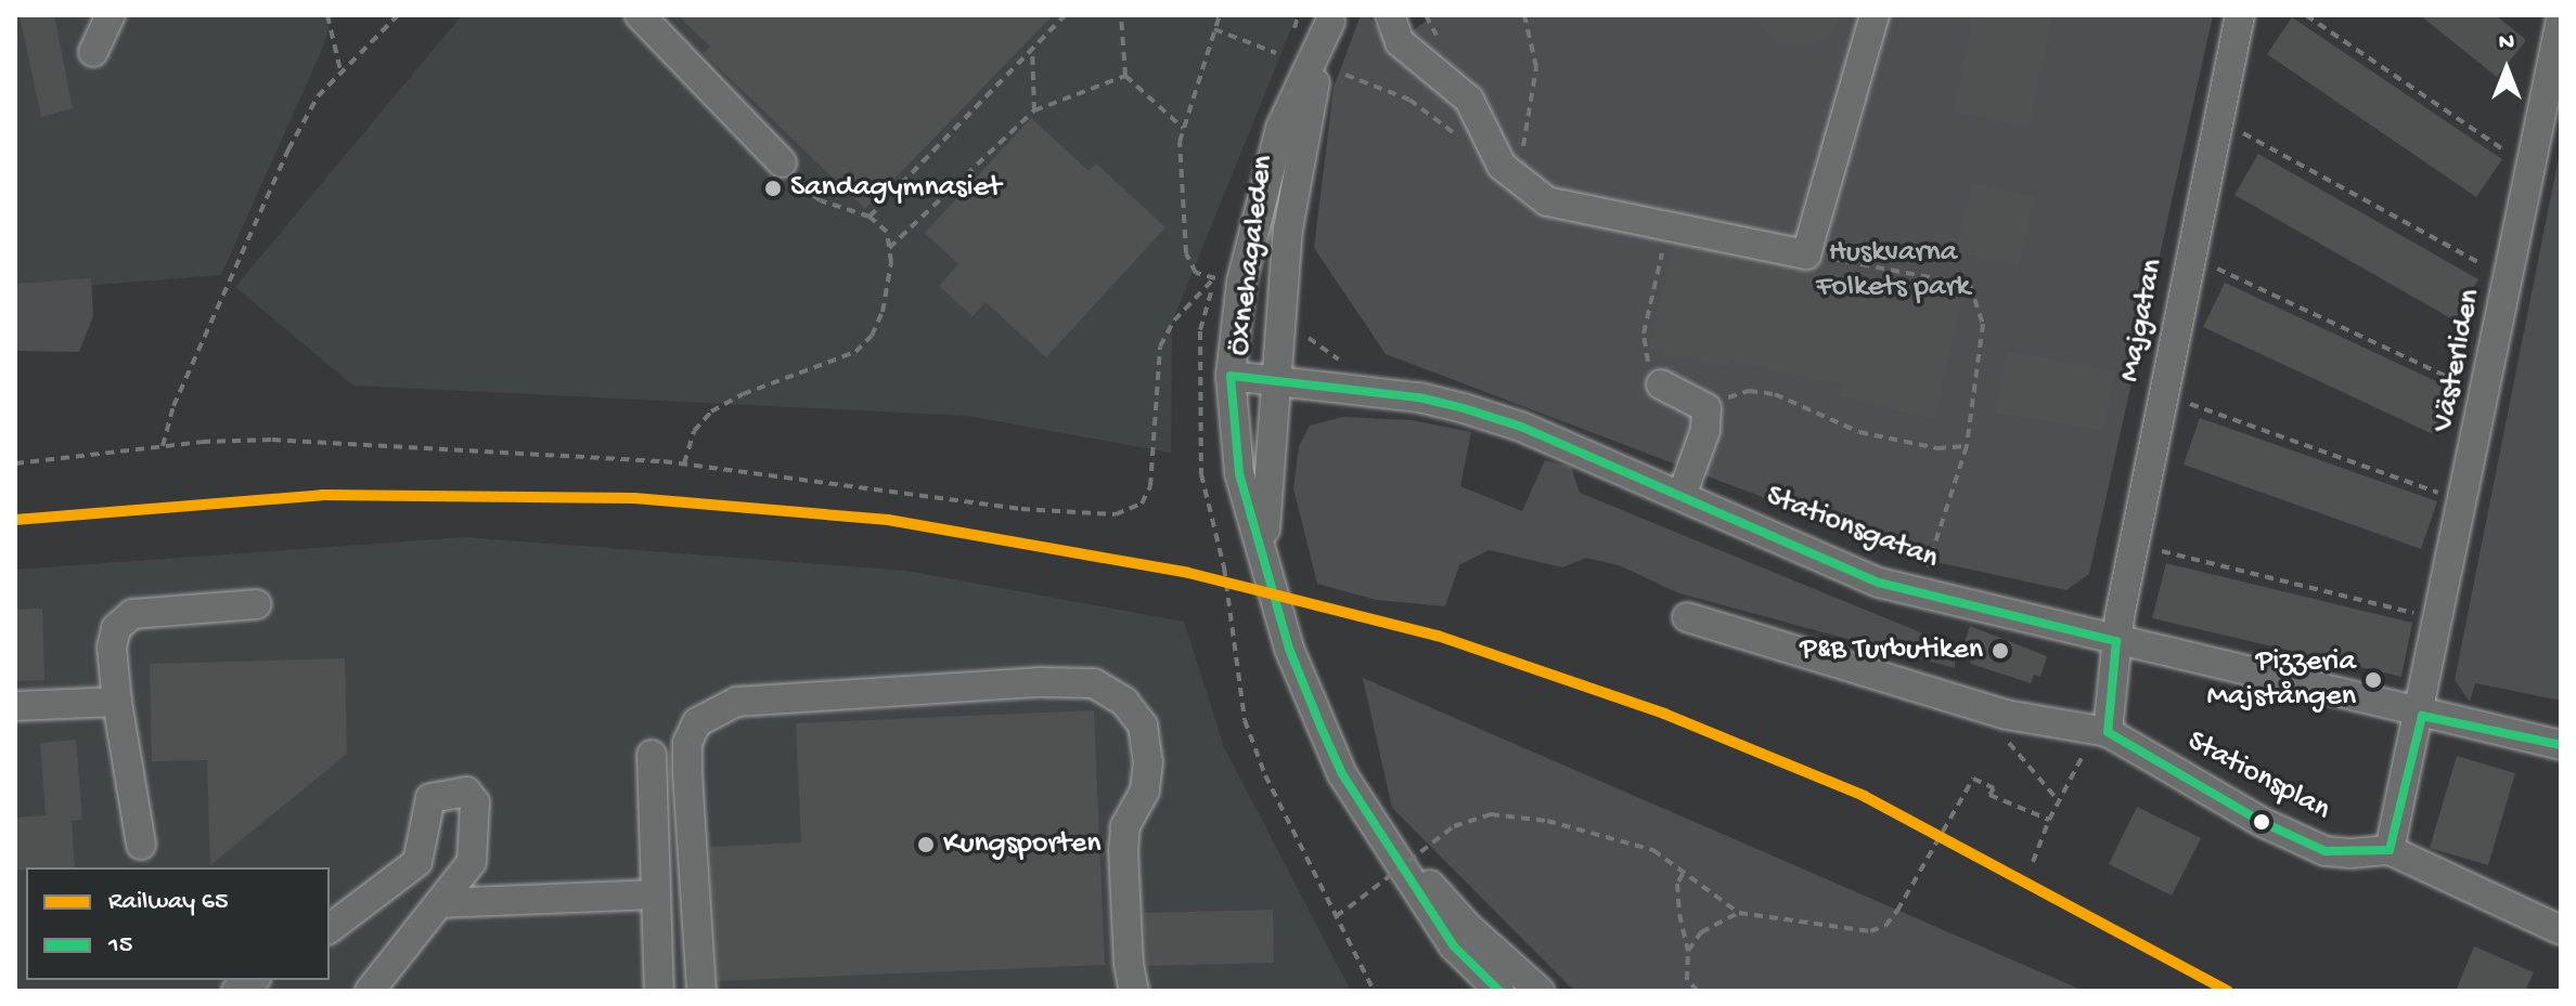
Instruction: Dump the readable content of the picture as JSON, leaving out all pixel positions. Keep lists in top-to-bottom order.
{
  "streets": {
    "street": [
      "Öxnehagaleden",
      "Majgatan",
      "Västerliden",
      "Stationsgatan",
      "Stationsplan"
    ]
  },
  "crossings": [
    ["Öxnehagaleden", "Stationsgatan"],
    ["Majgatan", "Stationsgatan"],
    ["Västerliden", "Stationsgatan"]
  ],
  "parks": ["Huskvarna Folkets park"],
  "places": [
    "Sandagymnasiet",
    "P&B Turbutiken",
    "Pizzeria Majstången",
    "Kungsporten"
  ],
  "lines": ["transit line 15", "rail line 65"],
  "legend": ["Railway 65", "15"],
  "north": "top"
}
